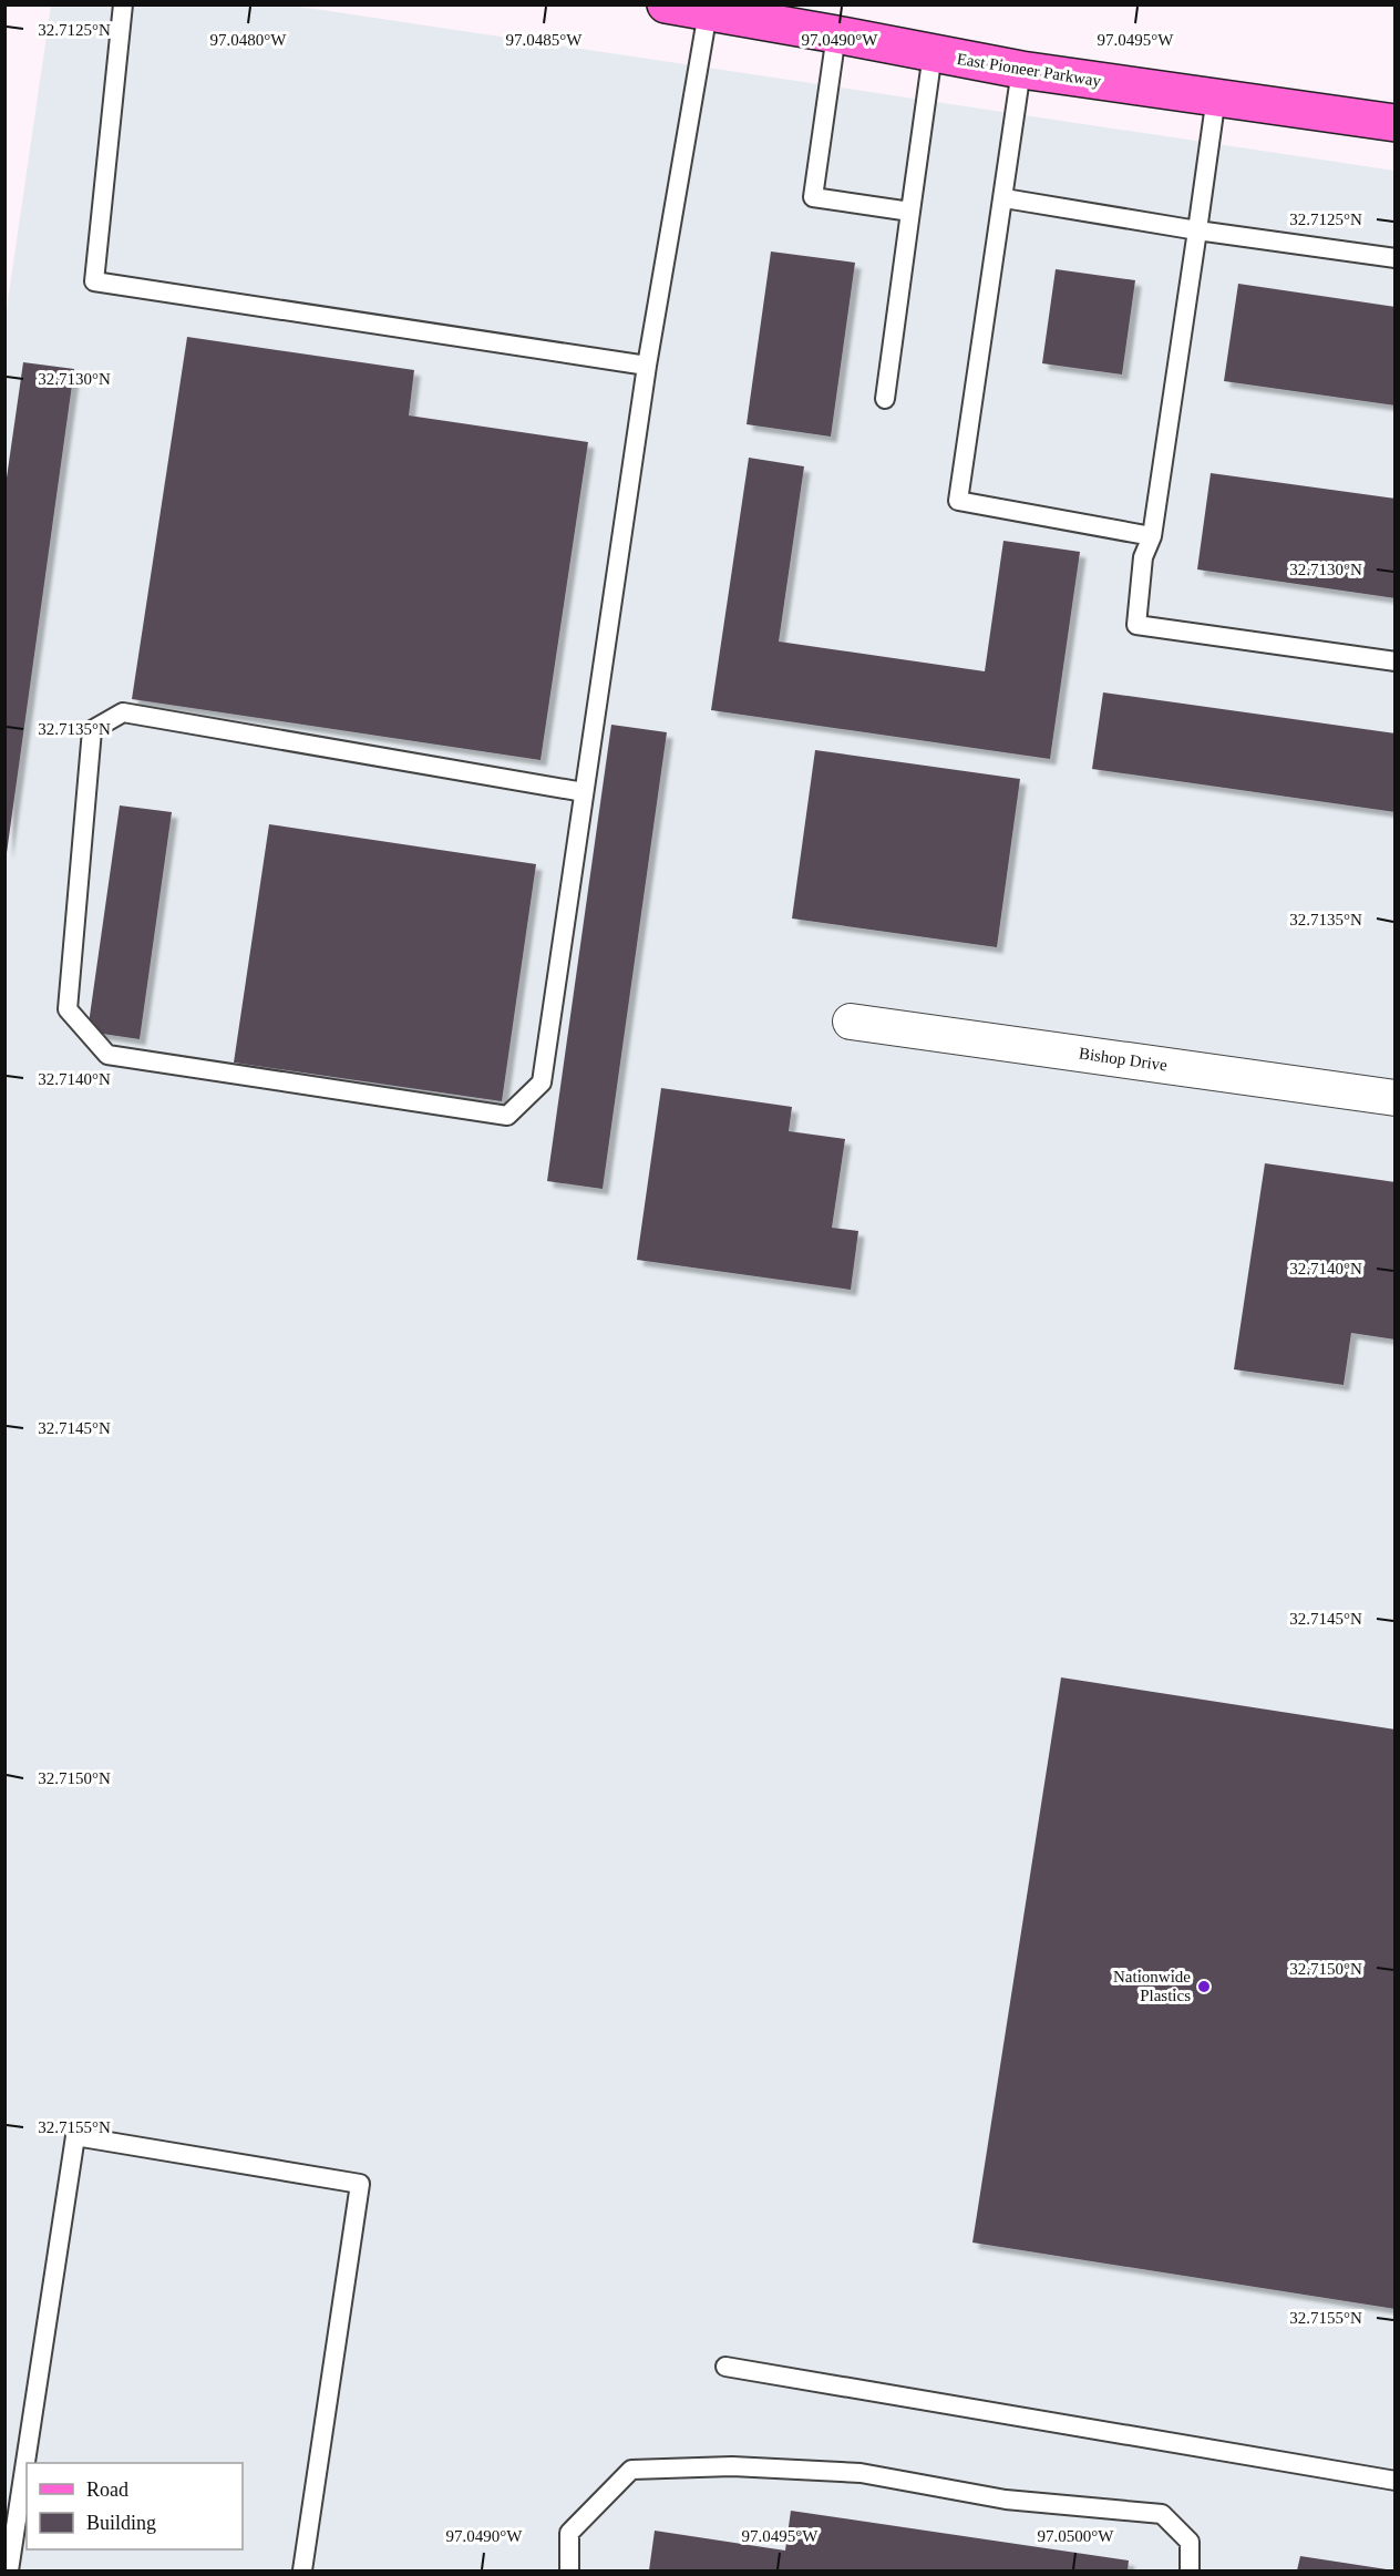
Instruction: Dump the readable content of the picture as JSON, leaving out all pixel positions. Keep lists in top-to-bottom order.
{
  "streets": {
    "main road": ["East Pioneer Parkway"],
    "street": ["Bishop Drive"]
  },
  "places": ["Nationwide Plastics"],
  "legend": ["Road", "Building"],
  "coordinates": [
    "32.7125°N",
    "97.0480°W",
    "97.0485°W",
    "97.0490°W",
    "97.0495°W",
    "32.7130°N",
    "32.7135°N",
    "32.7140°N",
    "32.7145°N",
    "32.7150°N",
    "32.7155°N",
    "97.0500°W"
  ]
}
